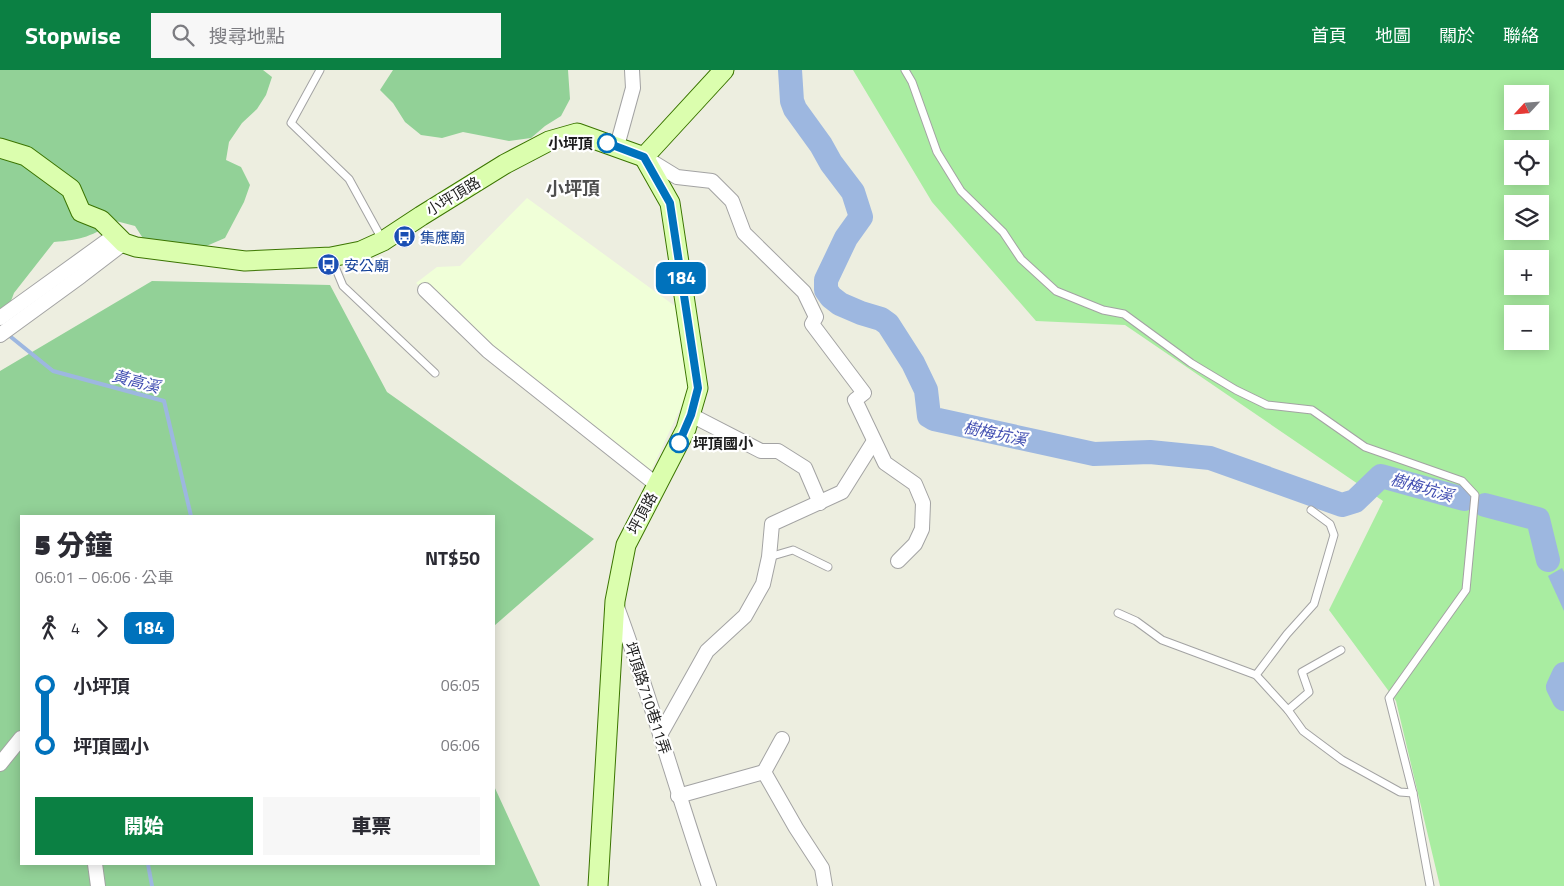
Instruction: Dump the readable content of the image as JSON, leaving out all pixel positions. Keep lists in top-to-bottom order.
{
  "streets": {
    "street": ["小坪頂路", "坪頂路", "坪頂路710巷11弄"]
  },
  "crossings": [
    ["小坪頂路", "坪頂路"],
    ["坪頂路", "坪頂路710巷11弄"]
  ],
  "districts": ["小坪頂"],
  "water": ["黃高溪", "樹梅坑溪"],
  "places": {
    "other": ["小坪頂", "坪頂國小"],
    "bus stop": ["集應廟", "安公廟"]
  },
  "lines": ["bus line 184"],
  "north": "bottom left",
  "page": {
    "header": "Stopwise",
    "search": "搜尋地點",
    "nav": [
      "首頁",
      "地圖",
      "關於",
      "聯絡"
    ],
    "on_map": "184",
    "map_buttons": ["+", "−"],
    "heading": ["5 分鐘", "06:01 – 06:06 · 公車", "NT$50"],
    "legs": ["4", "184"],
    "list": [
      {
        "name": "小坪頂",
        "value": "06:05"
      },
      {
        "name": "坪頂國小",
        "value": "06:06"
      }
    ],
    "buttons": ["開始", "車票"]
  }
}
